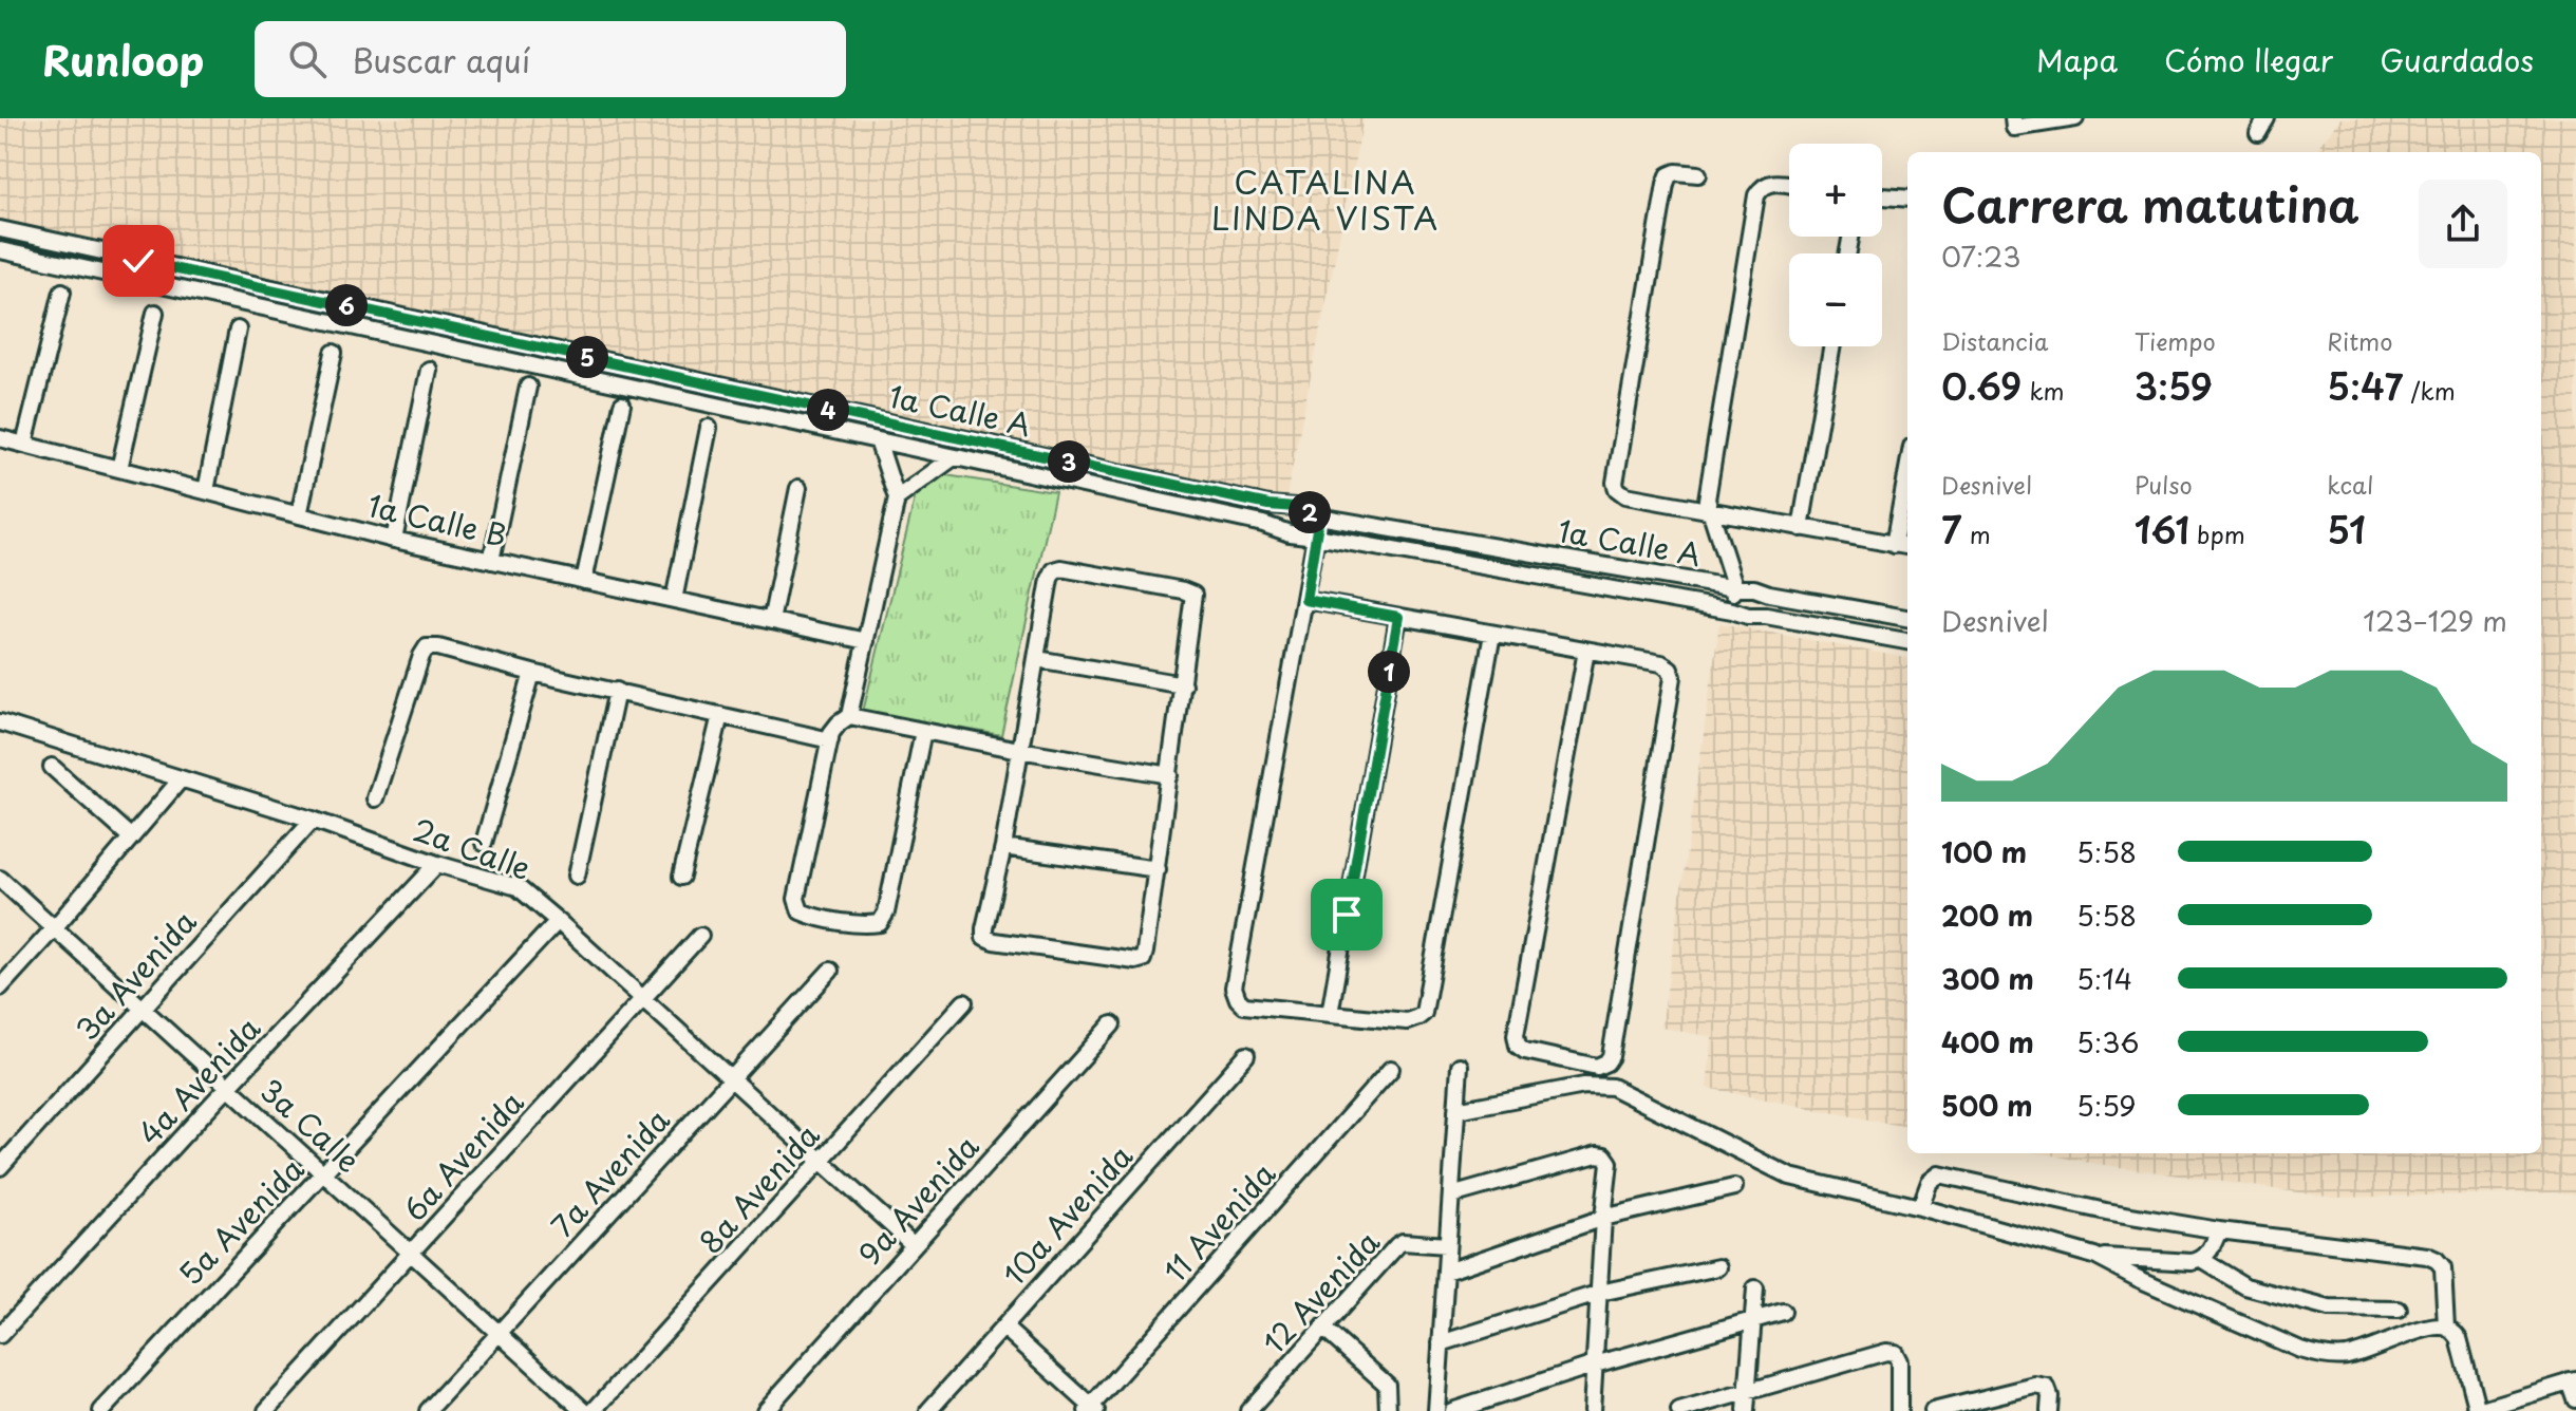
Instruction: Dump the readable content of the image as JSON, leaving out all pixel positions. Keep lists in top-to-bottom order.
{
  "streets": {
    "street": [
      "1a Calle A",
      "1a Calle B",
      "2a Calle",
      "3a Avenida",
      "4a Avenida",
      "3a Calle",
      "6a Avenida",
      "7a Avenida",
      "8a Avenida",
      "9a Avenida",
      "10a Avenida",
      "5a Avenida",
      "11 Avenida",
      "12 Avenida"
    ]
  },
  "crossings": [
    ["2a Calle", "3a Avenida"],
    ["2a Calle", "4a Avenida"],
    ["2a Calle", "6a Avenida"],
    ["2a Calle", "7a Avenida"],
    ["2a Calle", "8a Avenida"],
    ["2a Calle", "9a Avenida"],
    ["2a Calle", "5a Avenida"],
    ["3a Avenida", "3a Calle"],
    ["4a Avenida", "3a Calle"],
    ["3a Calle", "6a Avenida"],
    ["3a Calle", "7a Avenida"],
    ["3a Calle", "5a Avenida"]
  ],
  "districts": ["CATALINA LINDA VISTA"],
  "page": {
    "header": "Runloop",
    "search": "Buscar aquí",
    "nav": ["Mapa", "Cómo llegar", "Guardados"],
    "map_buttons": ["+", "−"],
    "heading": ["Carrera matutina", "07:23"],
    "pins": [
      "6",
      "5",
      "4",
      "3",
      "2",
      "1"
    ],
    "stats": [
      ["Distancia", "0.69 km"],
      ["Tiempo", "3:59"],
      ["Ritmo", "5:47 /km"],
      ["Desnivel", "7 m"],
      ["Pulso", "161 bpm"],
      ["kcal", "51"]
    ],
    "chart": ["Desnivel", "123–129 m"],
    "list": [
      {
        "name": "100 m",
        "note": "5:58"
      },
      {
        "name": "200 m",
        "note": "5:58"
      },
      {
        "name": "300 m",
        "note": "5:14"
      },
      {
        "name": "400 m",
        "note": "5:36"
      },
      {
        "name": "500 m",
        "note": "5:59"
      }
    ]
  }
}
